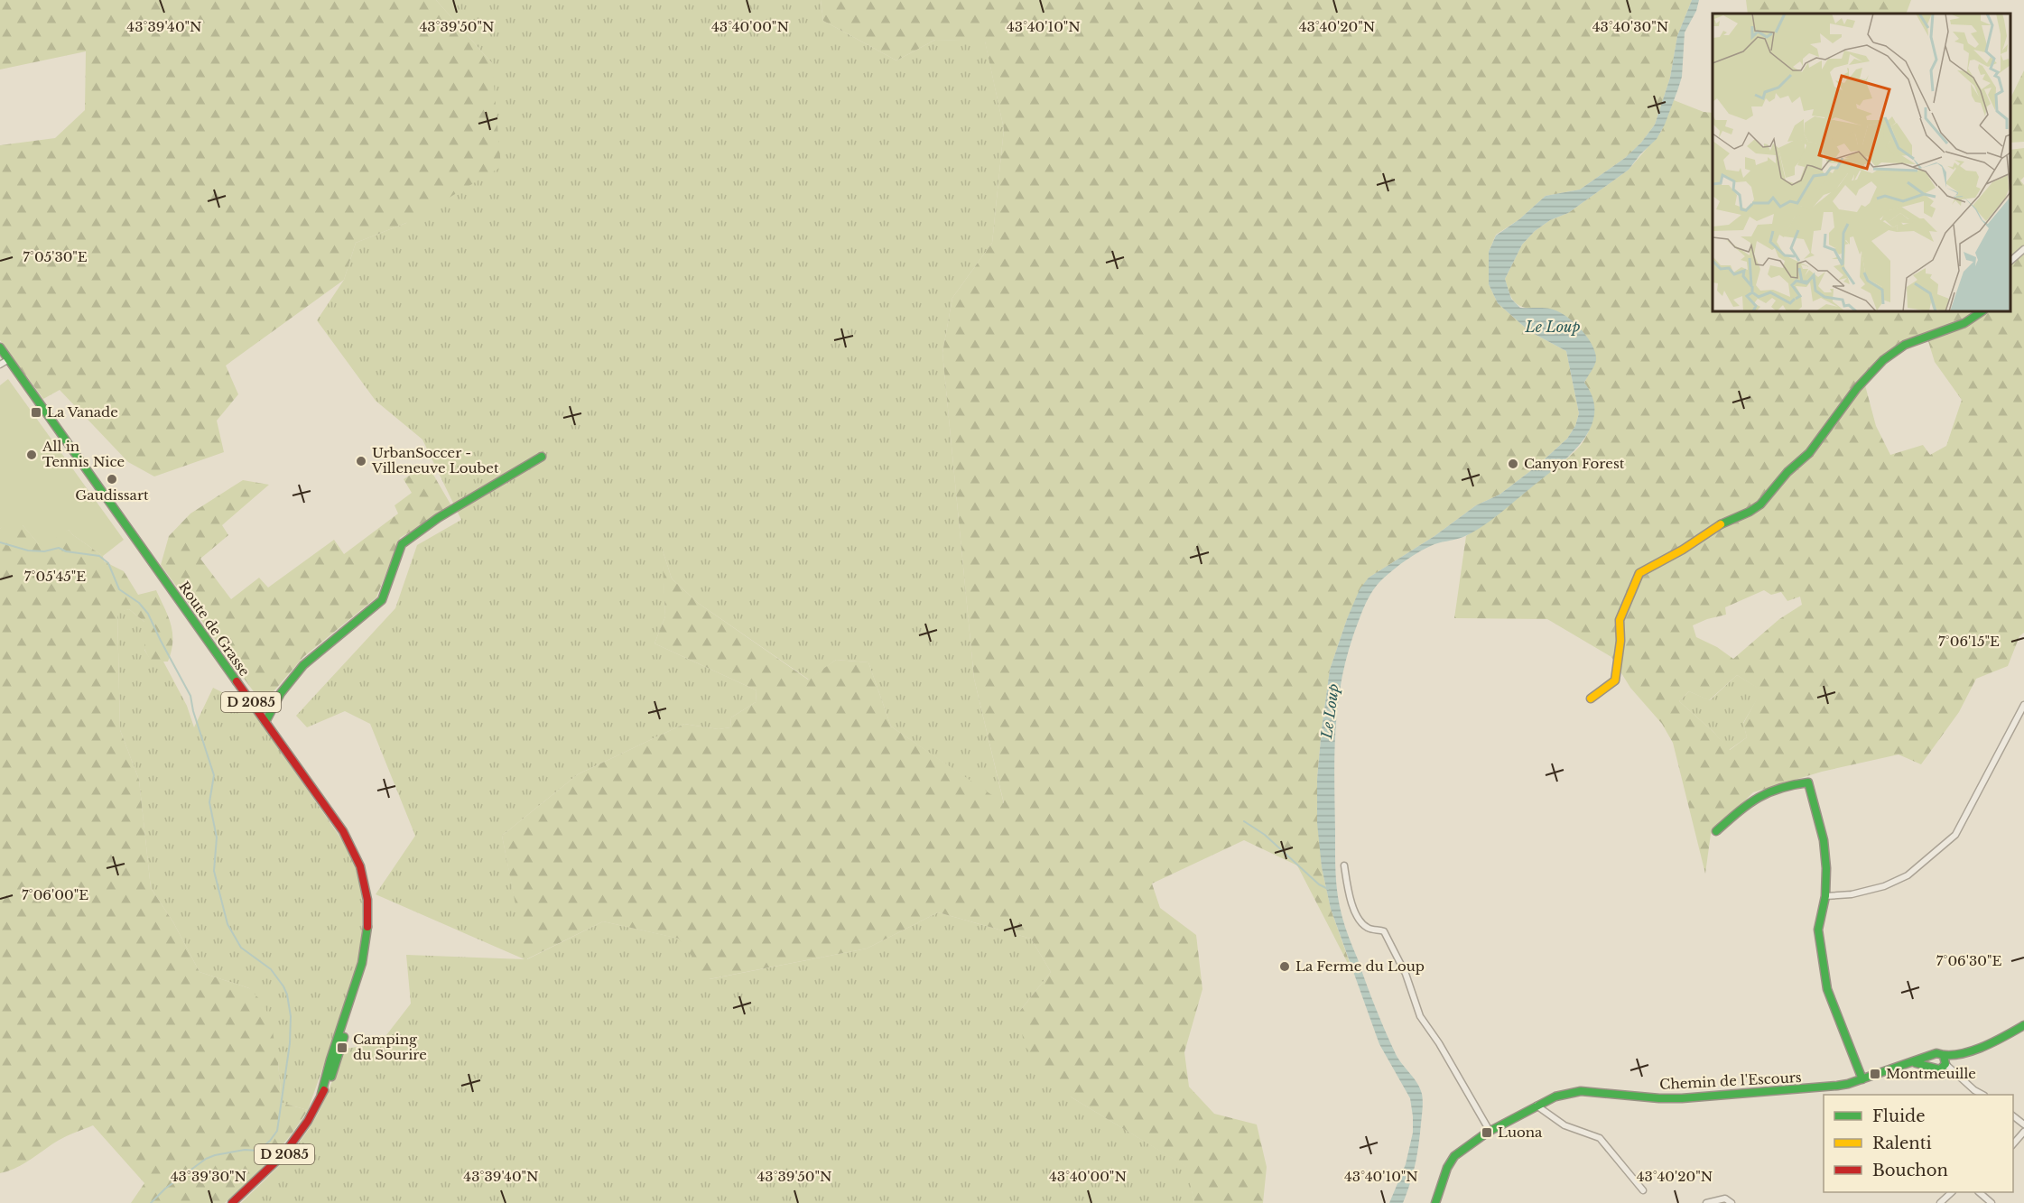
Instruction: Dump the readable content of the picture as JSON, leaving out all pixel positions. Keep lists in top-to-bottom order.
{
  "streets": {
    "street": ["Route de Grasse", "D 2085", "Chemin de l'Escours"]
  },
  "water": ["Le Loup"],
  "places": {
    "transit": [
      "La Vanade",
      "Camping du Sourire",
      "Montmeuille",
      "Luona"
    ],
    "other": [
      "All in Tennis Nice",
      "UrbanSoccer - Villeneuve Loubet",
      "Canyon Forest",
      "Gaudissart",
      "La Ferme du Loup"
    ]
  },
  "legend": ["Fluide", "Ralenti", "Bouchon"],
  "coordinates": [
    "43°39'40\"N",
    "43°39'50\"N",
    "43°40'00\"N",
    "43°40'10\"N",
    "43°40'20\"N",
    "43°40'30\"N",
    "7°05'30\"E",
    "7°05'45\"E",
    "7°06'15\"E",
    "7°06'00\"E",
    "7°06'30\"E",
    "43°39'30\"N"
  ]
}
